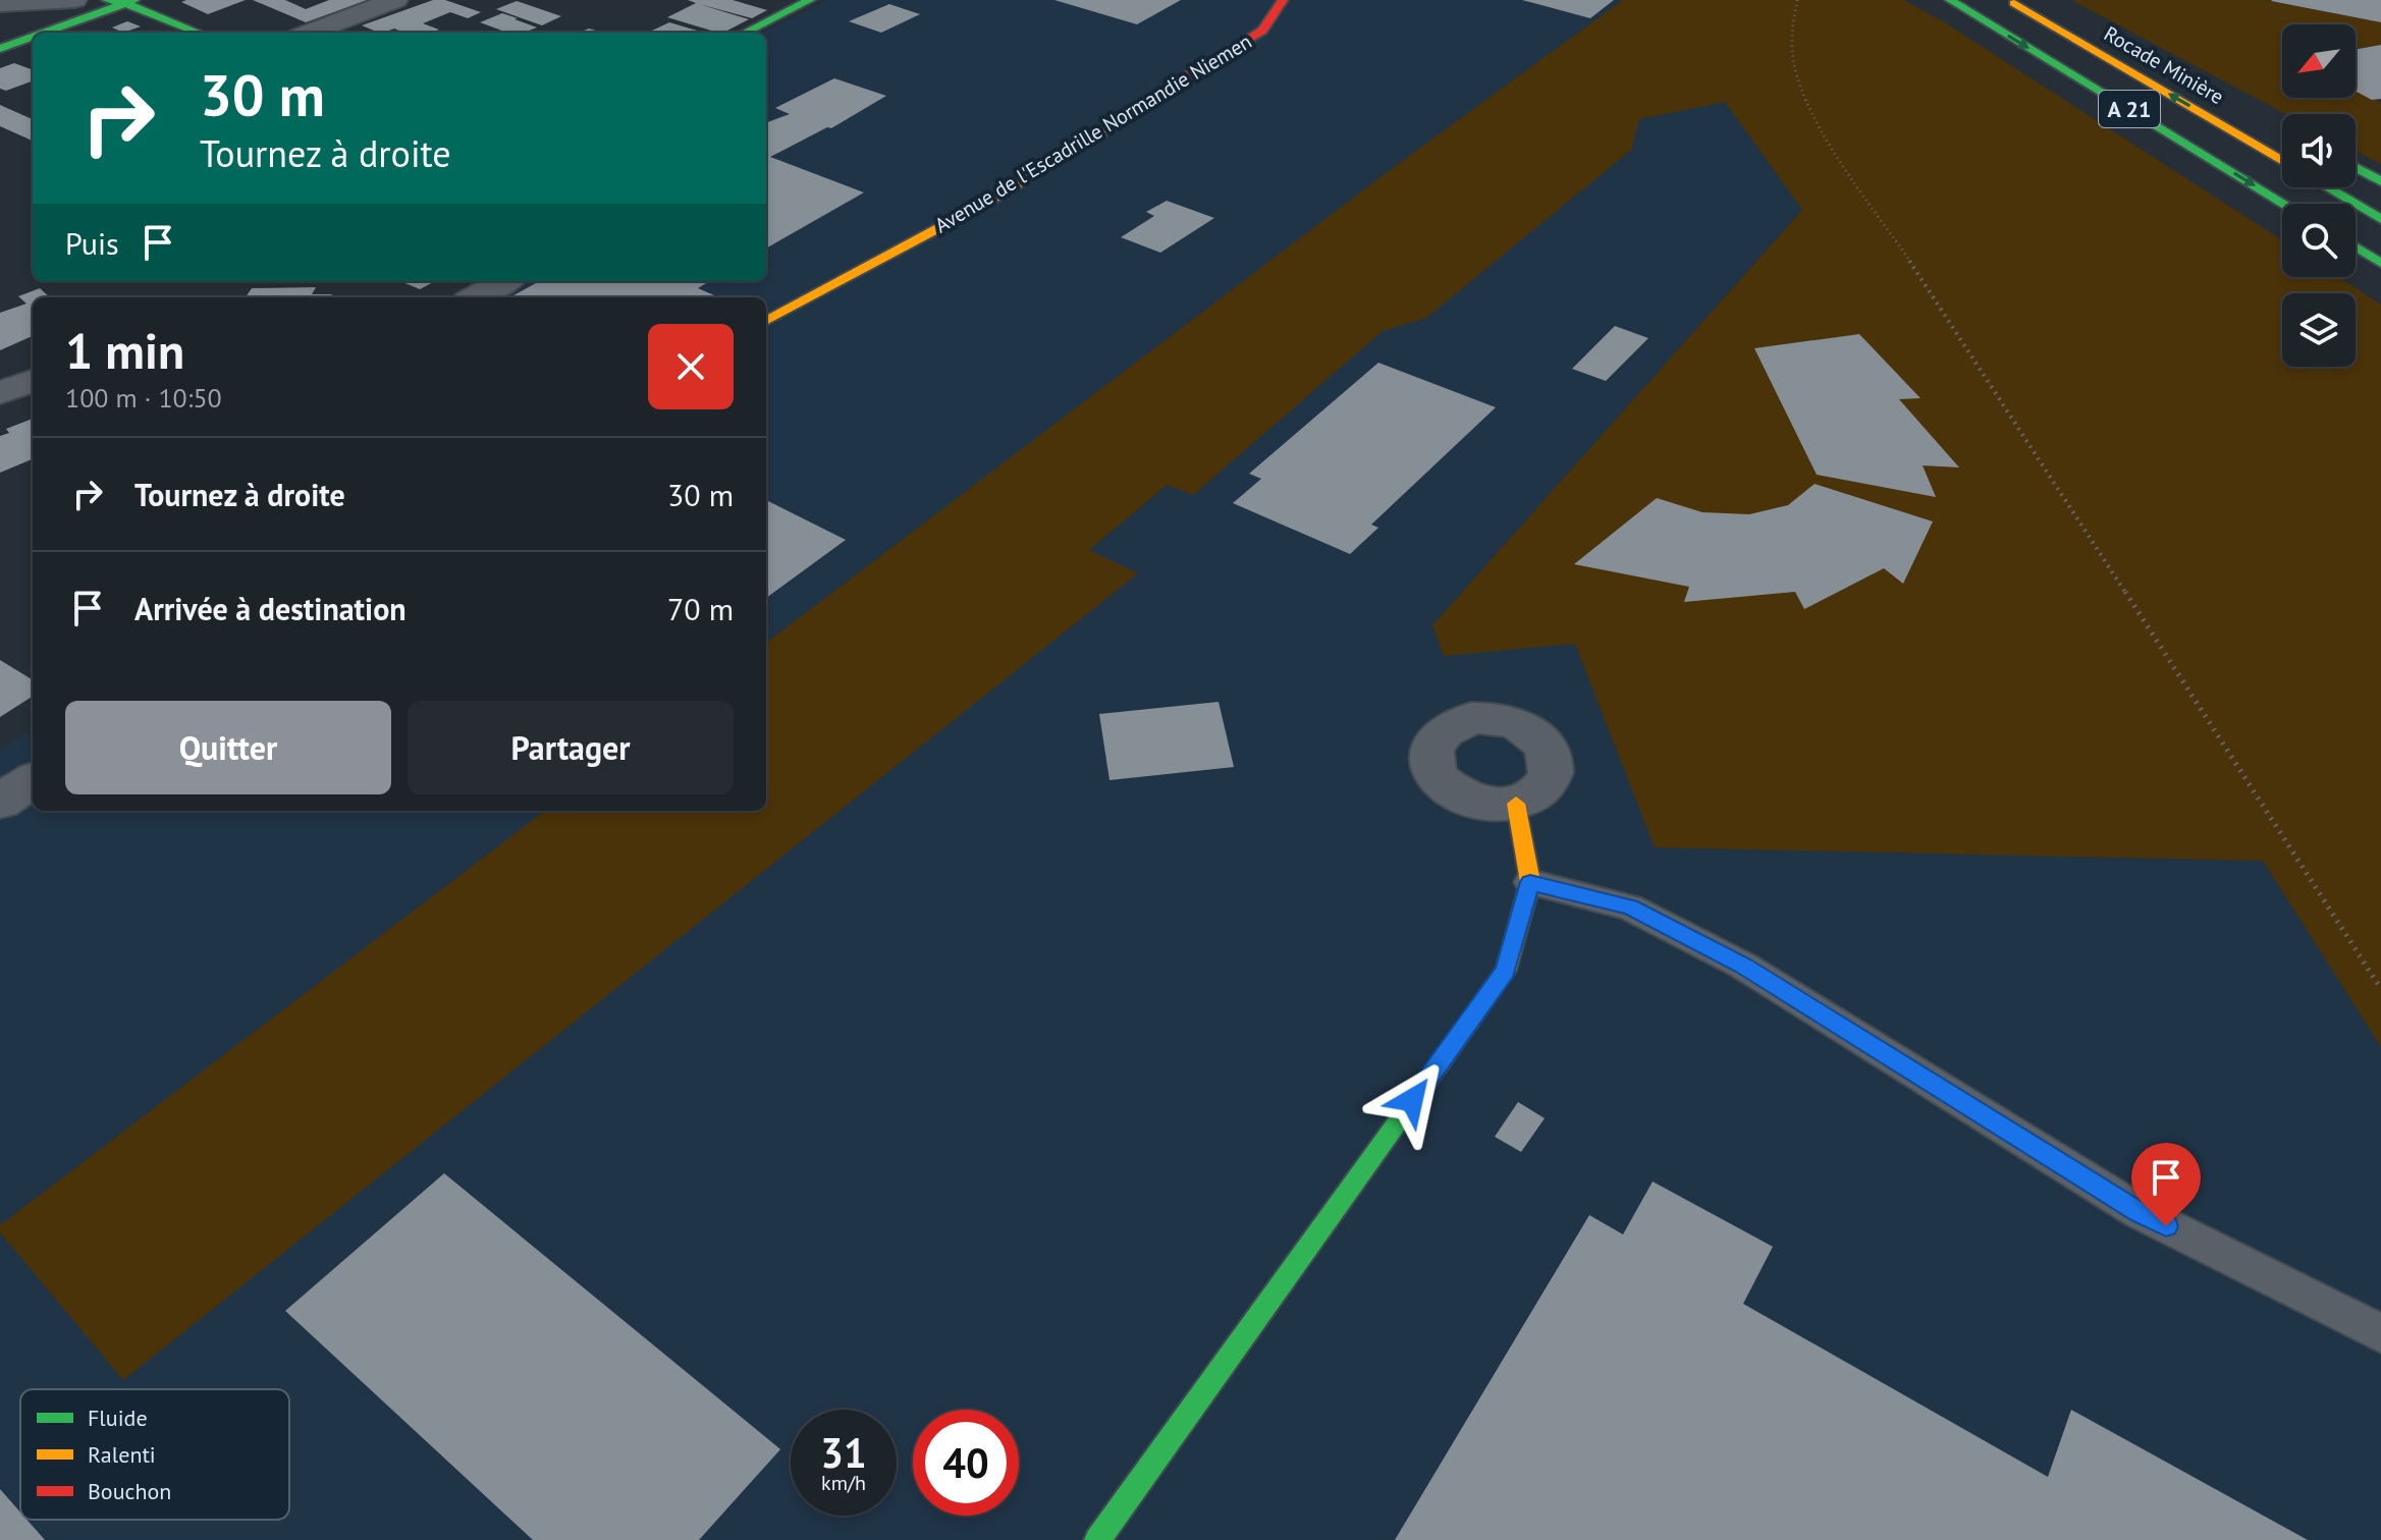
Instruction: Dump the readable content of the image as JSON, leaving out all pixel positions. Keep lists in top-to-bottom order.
{
  "streets": {
    "main road": ["Rocade Minière", "A 21", "Avenue de l'Escadrille Normandie Niemen"]
  },
  "legend": ["Fluide", "Ralenti", "Bouchon"],
  "north": "bottom left",
  "page": {
    "turn": ["30 m", "Tournez à droite"],
    "then": "Puis",
    "heading": ["1 min", "100 m · 10:50"],
    "list": [
      {
        "name": "Tournez à droite",
        "value": "30 m"
      },
      {
        "name": "Arrivée à destination",
        "value": "70 m"
      }
    ],
    "buttons": ["Quitter", "Partager"],
    "speed": "31 km/h",
    "limit": "40"
  }
}
